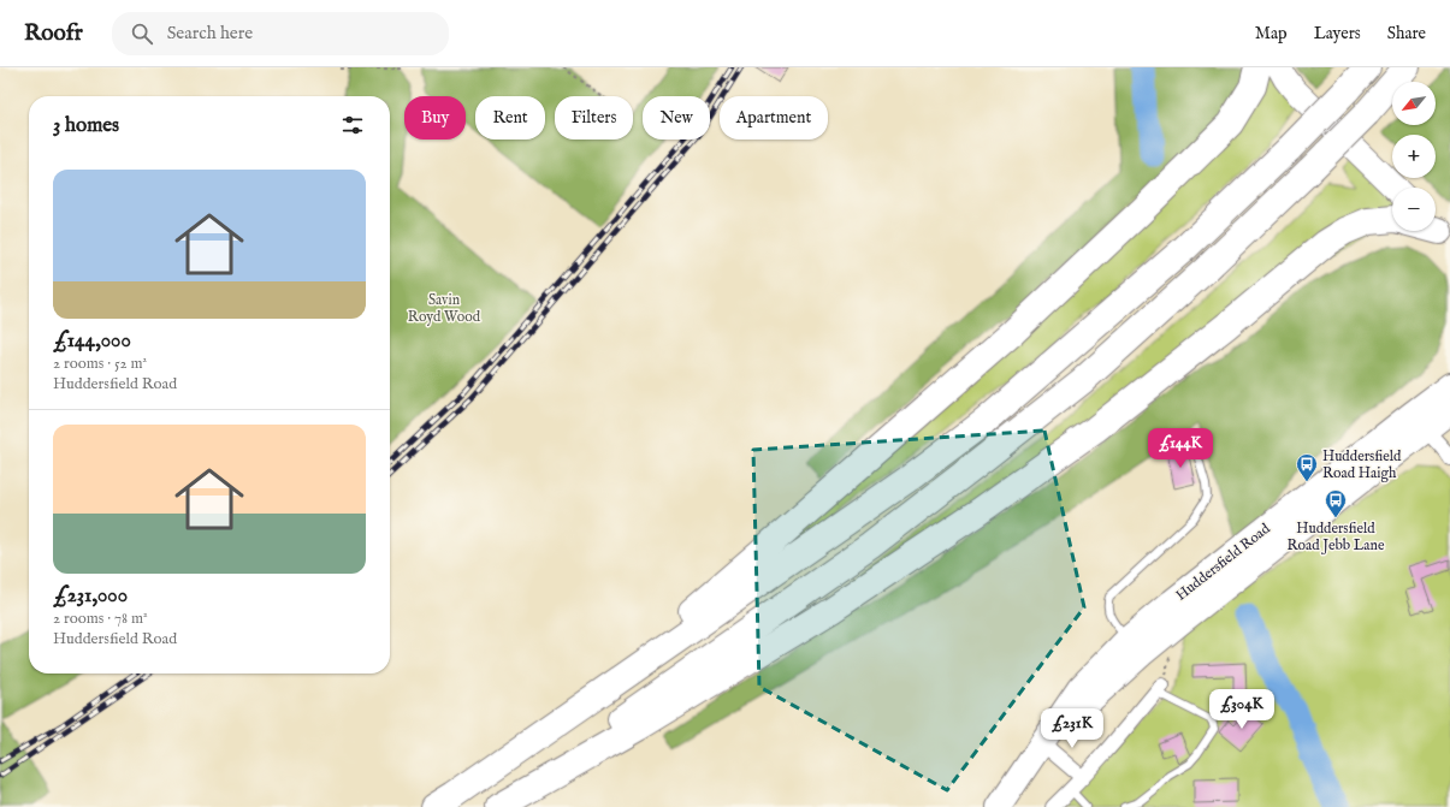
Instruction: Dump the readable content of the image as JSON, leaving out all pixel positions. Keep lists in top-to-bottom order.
{
  "streets": {
    "highway": ["Huddersfield Road"]
  },
  "parks": ["Savin Royd Wood"],
  "places": {
    "bus stop": ["Huddersfield Road Haigh", "Huddersfield Road Jebb Lane"]
  },
  "north": "bottom left",
  "page": {
    "header": "Roofr",
    "search": "Search here",
    "nav": ["Map", "Layers", "Share"],
    "map_buttons": ["+", "−"],
    "chip": [
      "Buy",
      "Rent",
      "Filters",
      "New",
      "Apartment"
    ],
    "heading": "3 homes",
    "list": [
      {
        "name": "£144,000",
        "note": "2 rooms · 52 m² · Huddersfield Road"
      },
      {
        "name": "£231,000",
        "note": "2 rooms · 78 m² · Huddersfield Road"
      }
    ],
    "price": ["£144K", "£304K", "£231K"]
  }
}
